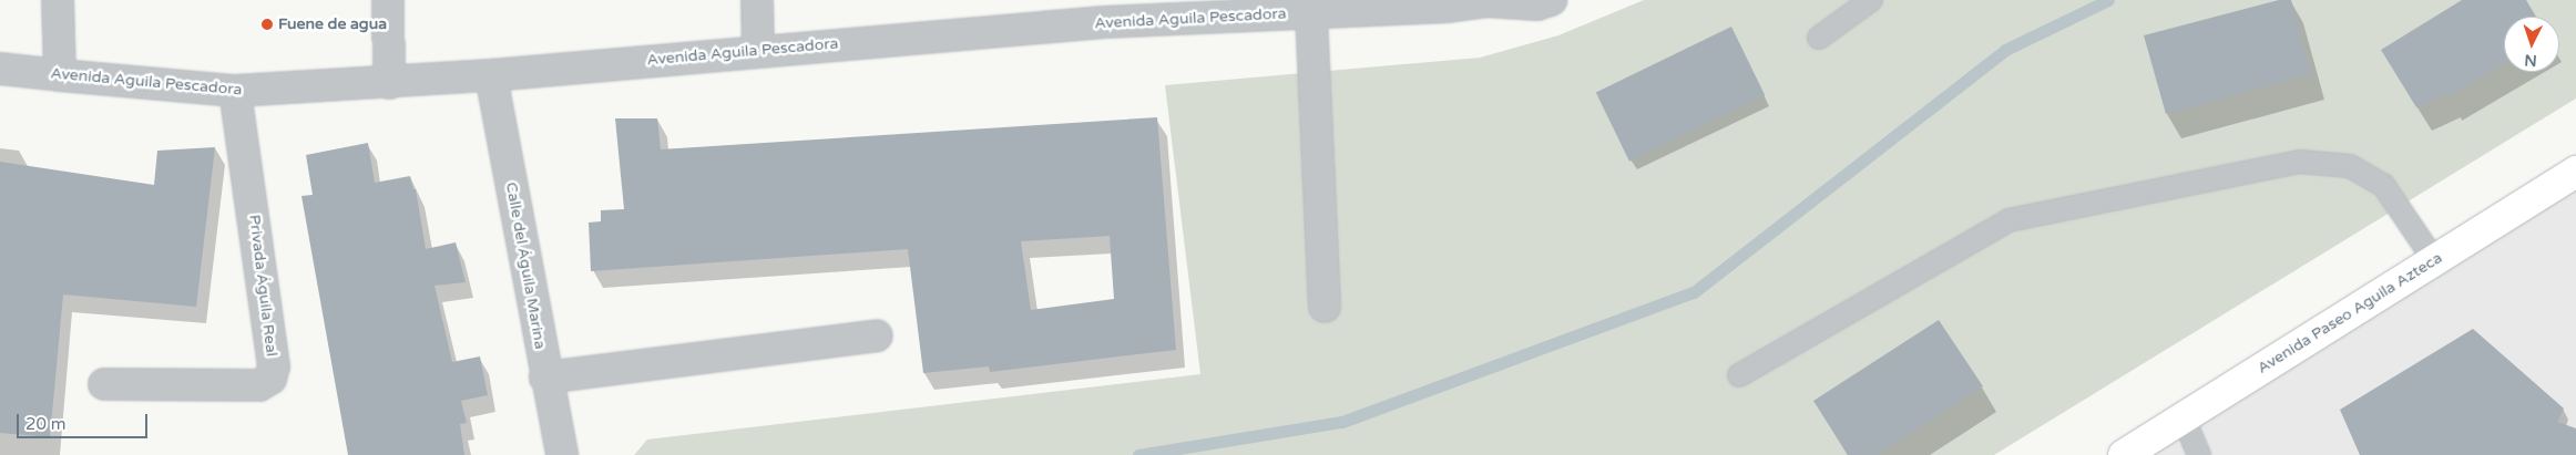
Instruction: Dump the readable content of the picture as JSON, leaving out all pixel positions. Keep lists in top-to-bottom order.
{
  "streets": {
    "main road": ["Avenida Paseo Aguila Azteca"],
    "street": ["Avenida Aguila Pescadora", "Calle del Águila Marina", "Privada Águila Real"]
  },
  "crossings": [
    ["Avenida Aguila Pescadora", "Calle del Águila Marina"],
    ["Avenida Aguila Pescadora", "Privada Águila Real"]
  ],
  "places": ["Fuene de agua"],
  "scale_bar": "20 m",
  "north": "bottom"
}
